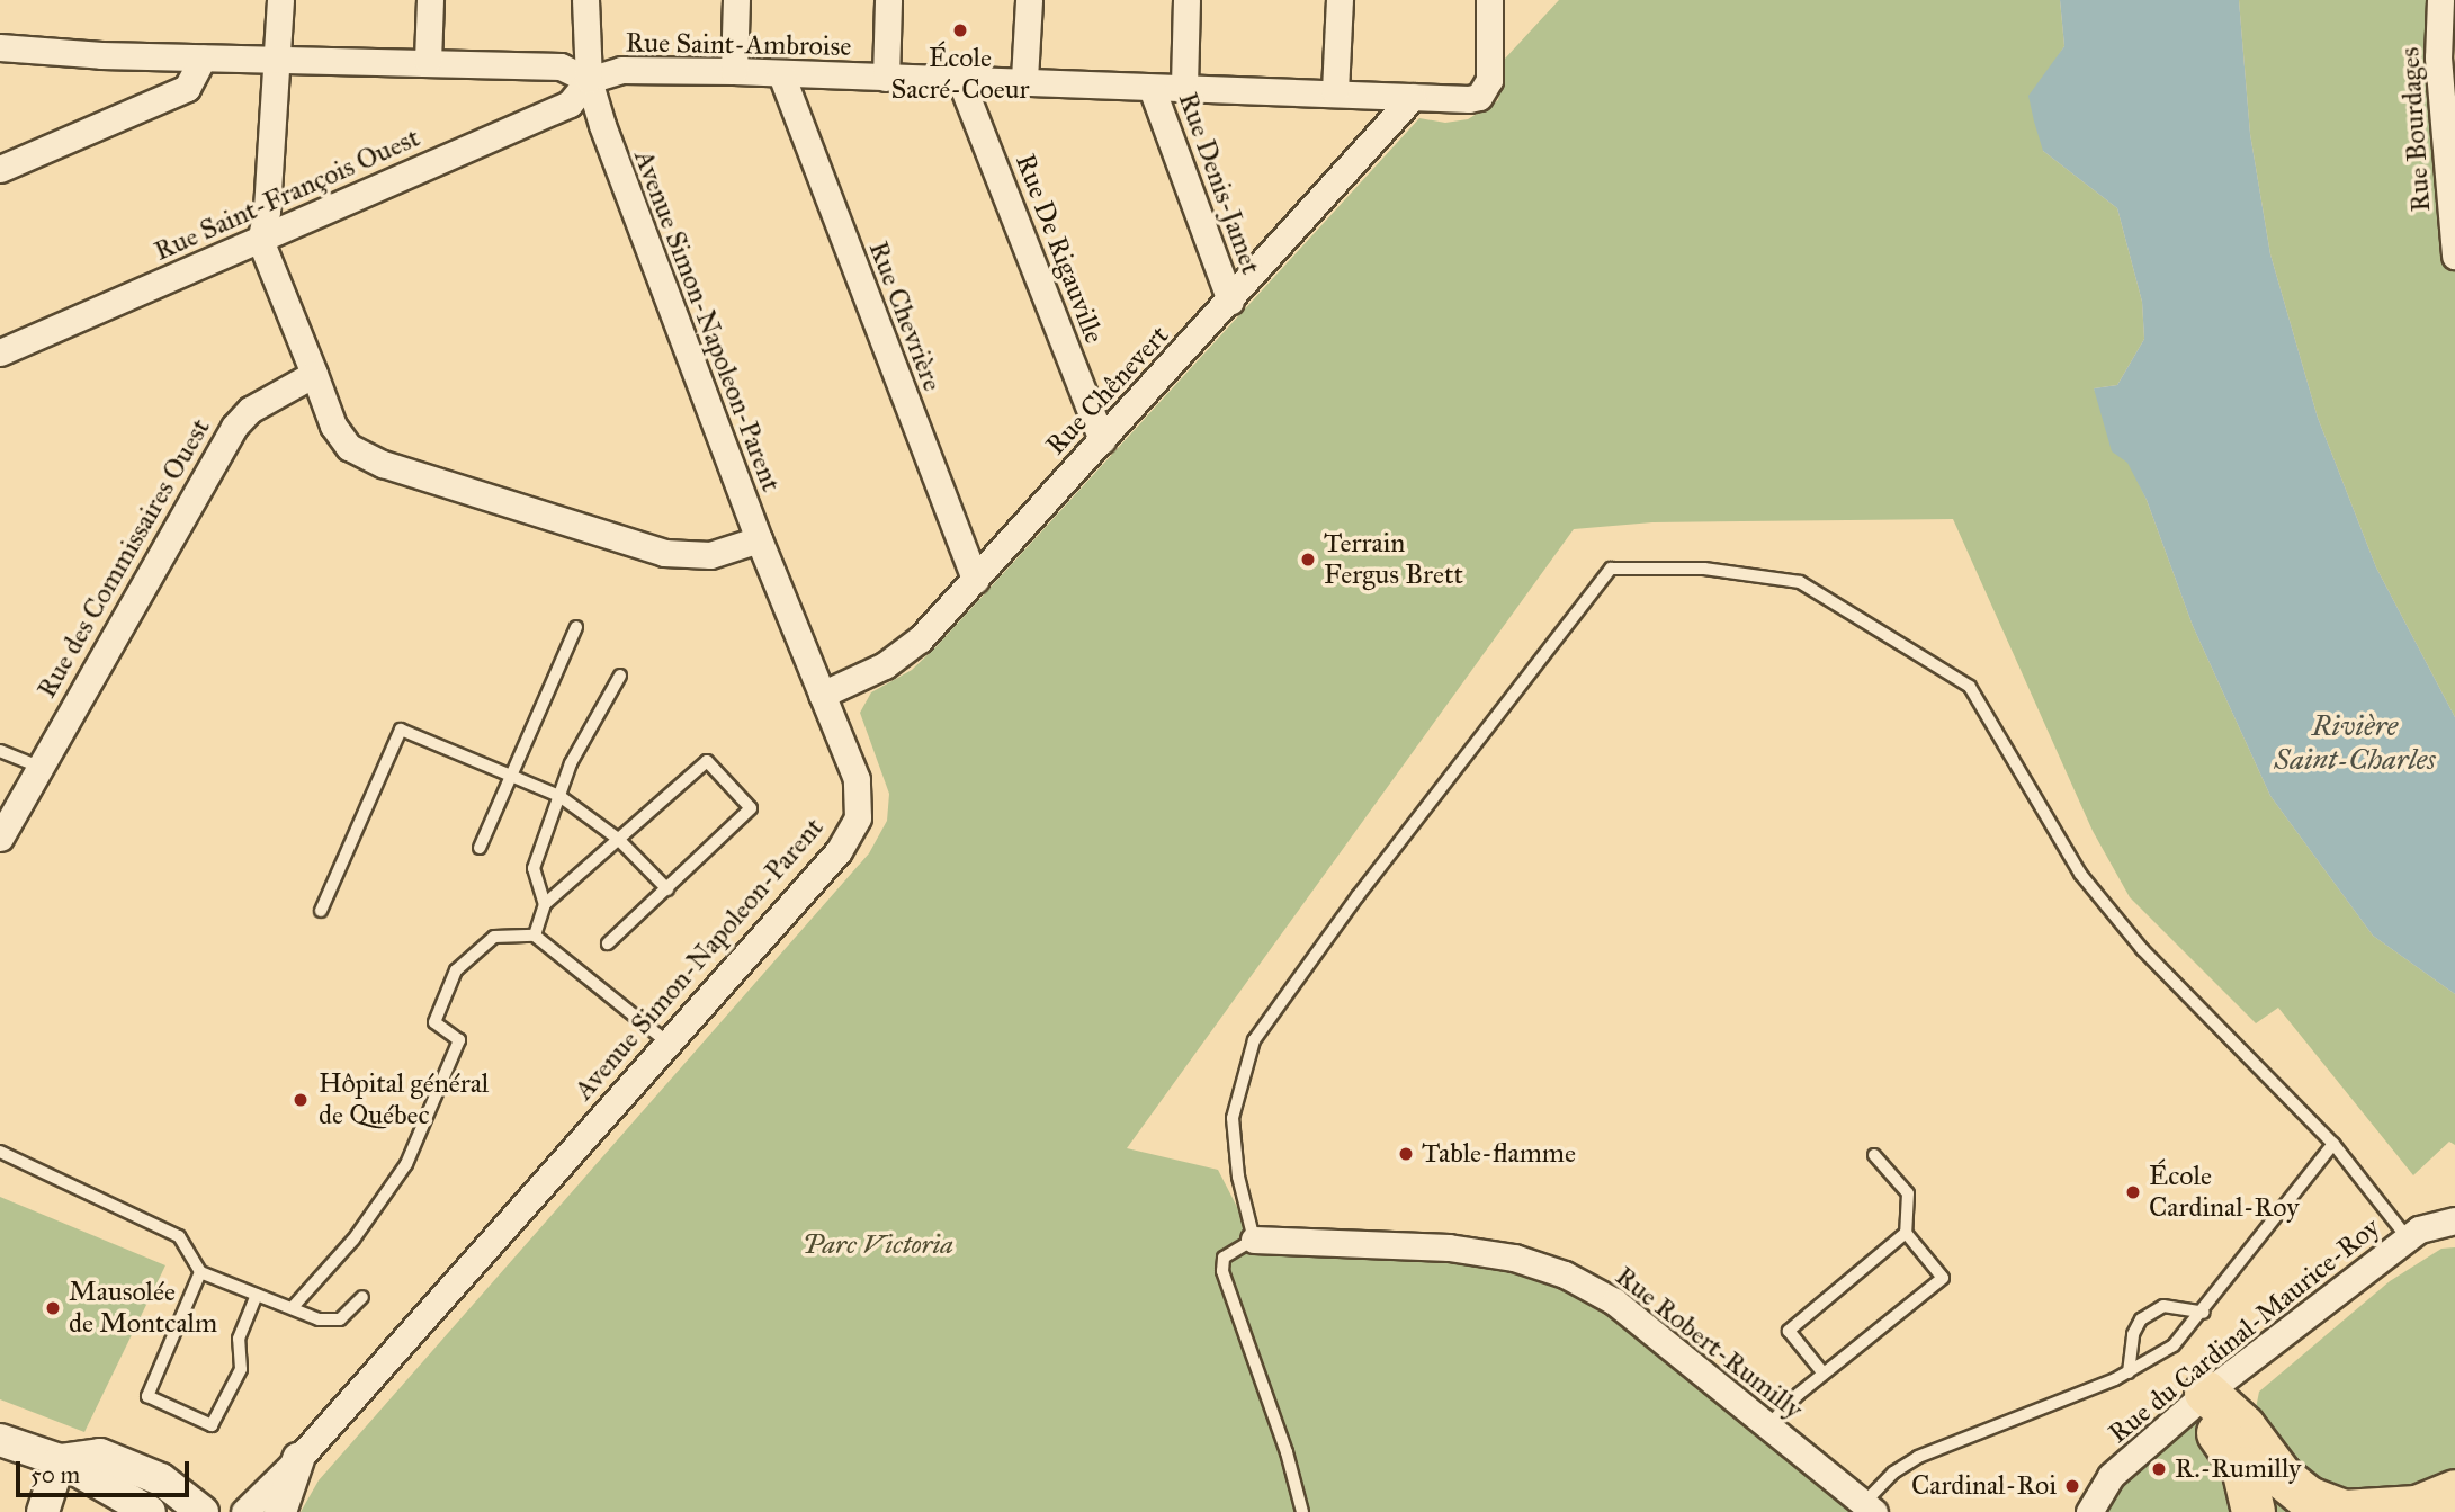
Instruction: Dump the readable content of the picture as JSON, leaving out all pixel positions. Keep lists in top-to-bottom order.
{
  "streets": {
    "street": [
      "Rue Saint-Ambroise",
      "Rue Bourdages",
      "Rue Denis-Jamet",
      "Rue Saint-François Ouest",
      "Rue De Rigauville",
      "Rue Chevrière",
      "Avenue Simon-Napoleon-Parent",
      "Rue Chênevert",
      "Rue des Commissaires Ouest",
      "Rue du Cardinal-Maurice-Roy",
      "Rue Robert-Rumilly"
    ]
  },
  "crossings": [
    ["Rue Saint-Ambroise", "Rue Denis-Jamet"],
    ["Rue Saint-Ambroise", "Rue Saint-François Ouest"],
    ["Rue Saint-Ambroise", "Rue De Rigauville"],
    ["Rue Saint-Ambroise", "Rue Chevrière"],
    ["Rue Saint-Ambroise", "Avenue Simon-Napoleon-Parent"],
    ["Rue Saint-Ambroise", "Rue Chênevert"],
    ["Rue Denis-Jamet", "Rue Chênevert"],
    ["Rue Saint-François Ouest", "Avenue Simon-Napoleon-Parent"],
    ["Rue De Rigauville", "Rue Chênevert"],
    ["Rue Chevrière", "Rue Chênevert"],
    ["Avenue Simon-Napoleon-Parent", "Rue Chênevert"]
  ],
  "water": ["Rivière Saint-Charles"],
  "parks": ["Parc Victoria"],
  "places": [
    "École Sacré-Coeur",
    "Terrain Fergus Brett",
    "Hôpital général de Québec",
    "Table-flamme",
    "École Cardinal-Roy",
    "Mausolée de Montcalm",
    "R.-Rumilly",
    "Cardinal-Roi"
  ],
  "scale_bar": "50 m"
}
